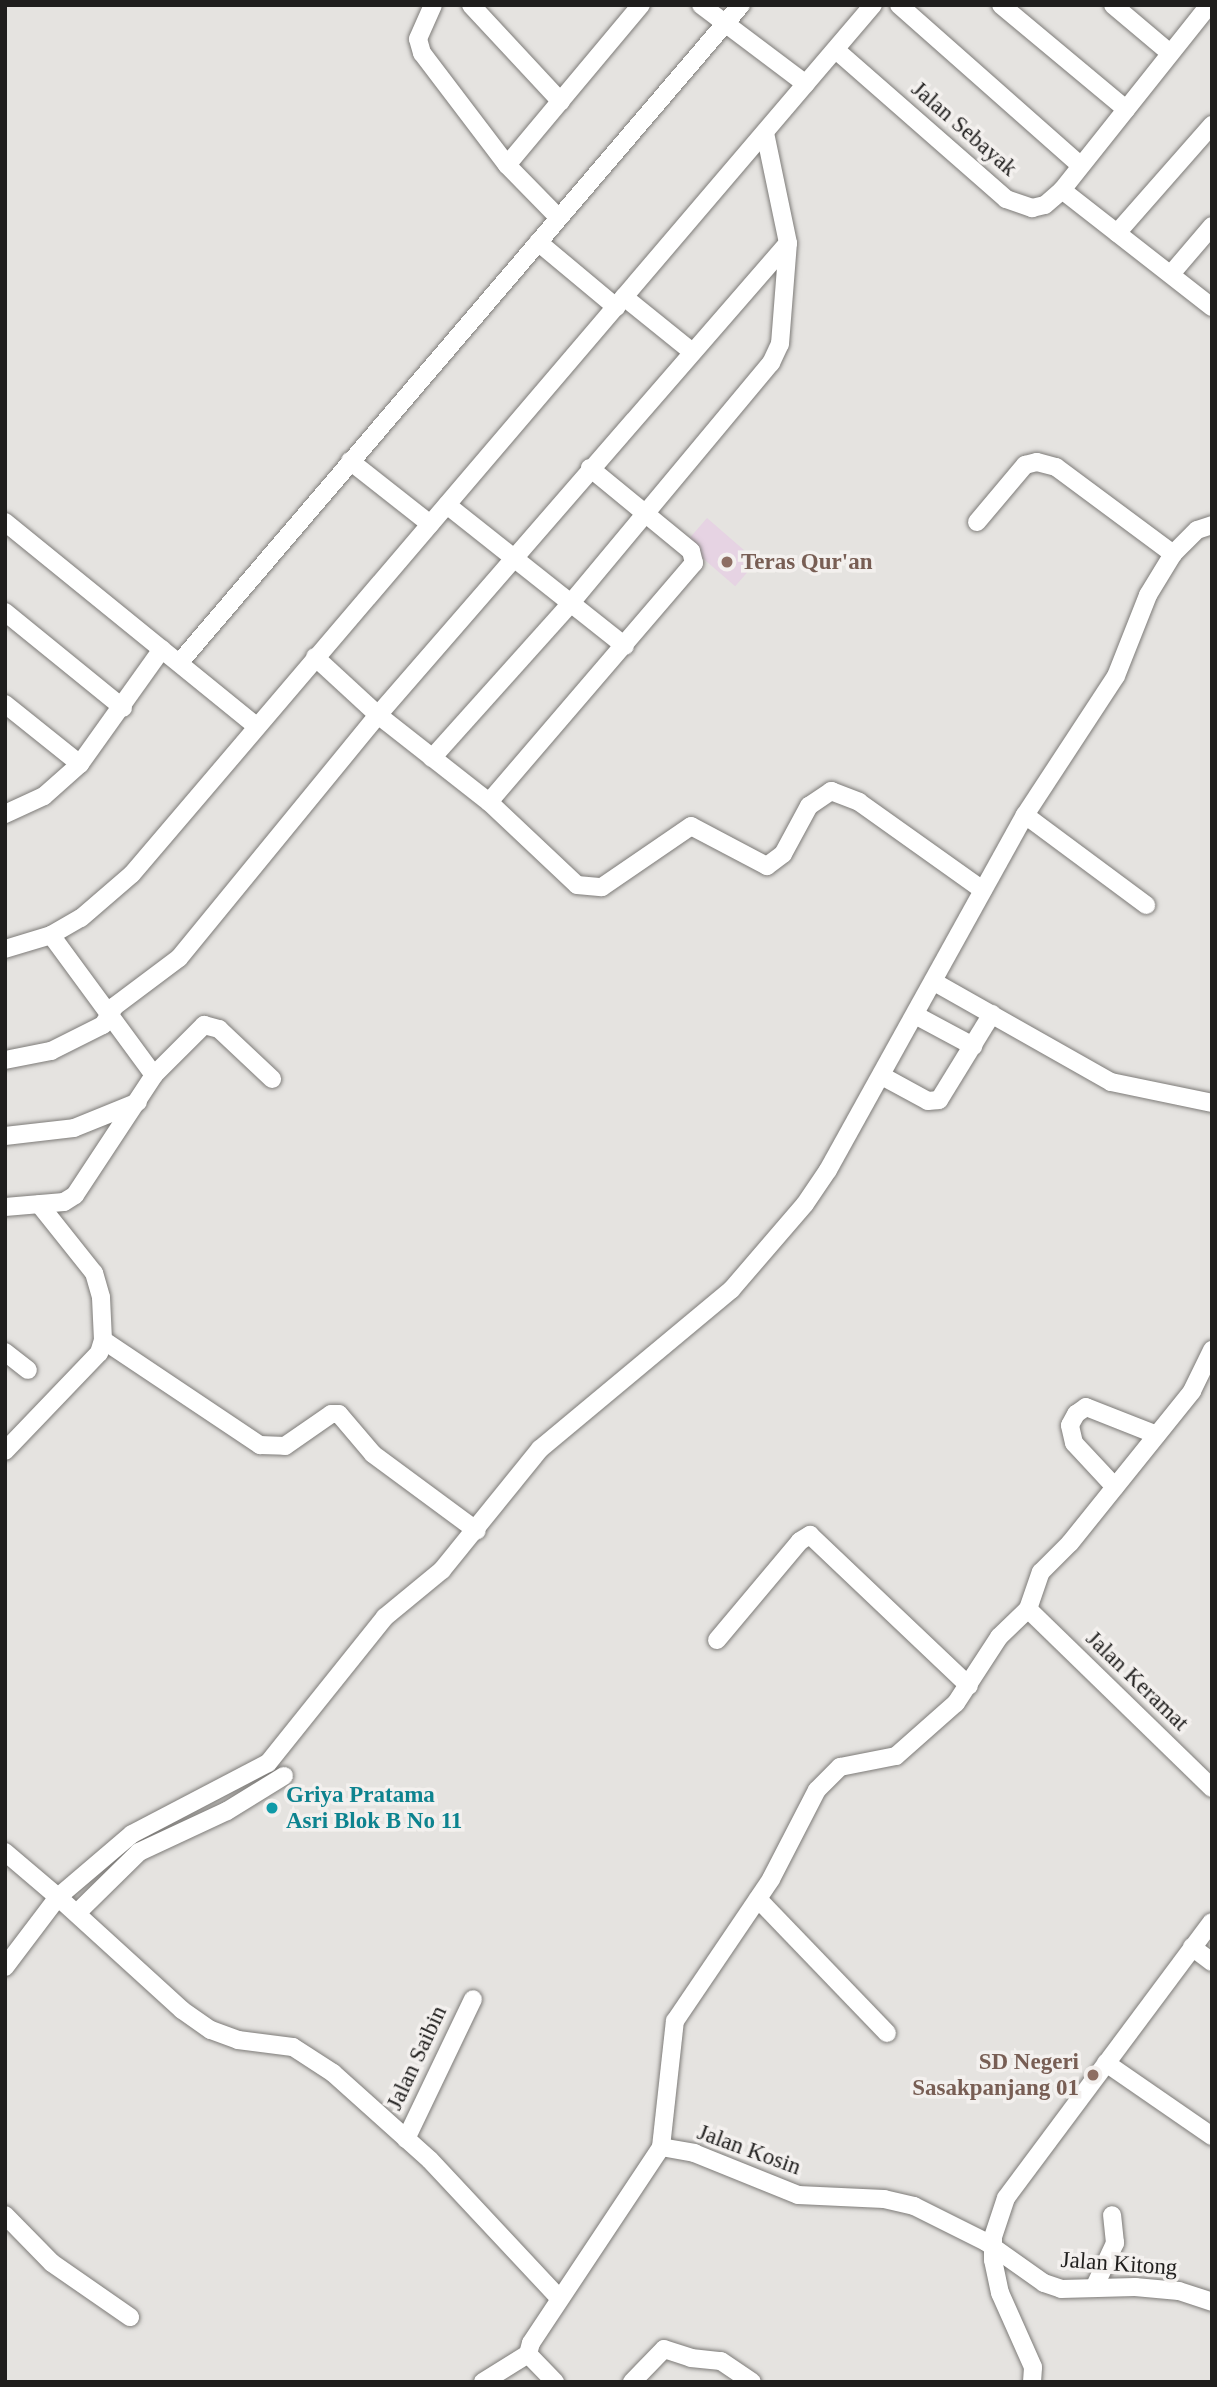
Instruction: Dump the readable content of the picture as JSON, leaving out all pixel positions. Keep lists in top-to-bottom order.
{
  "streets": {
    "street": [
      "Jalan Sebayak",
      "Jalan Keramat",
      "Jalan Saibin",
      "Jalan Kosin",
      "Jalan Kitong"
    ]
  },
  "crossings": [
    ["Jalan Kosin", "Jalan Kitong"]
  ],
  "places": ["Teras Qur'an", "Griya Pratama Asri Blok B No 11", "SD Negeri Sasakpanjang 01"]
}
